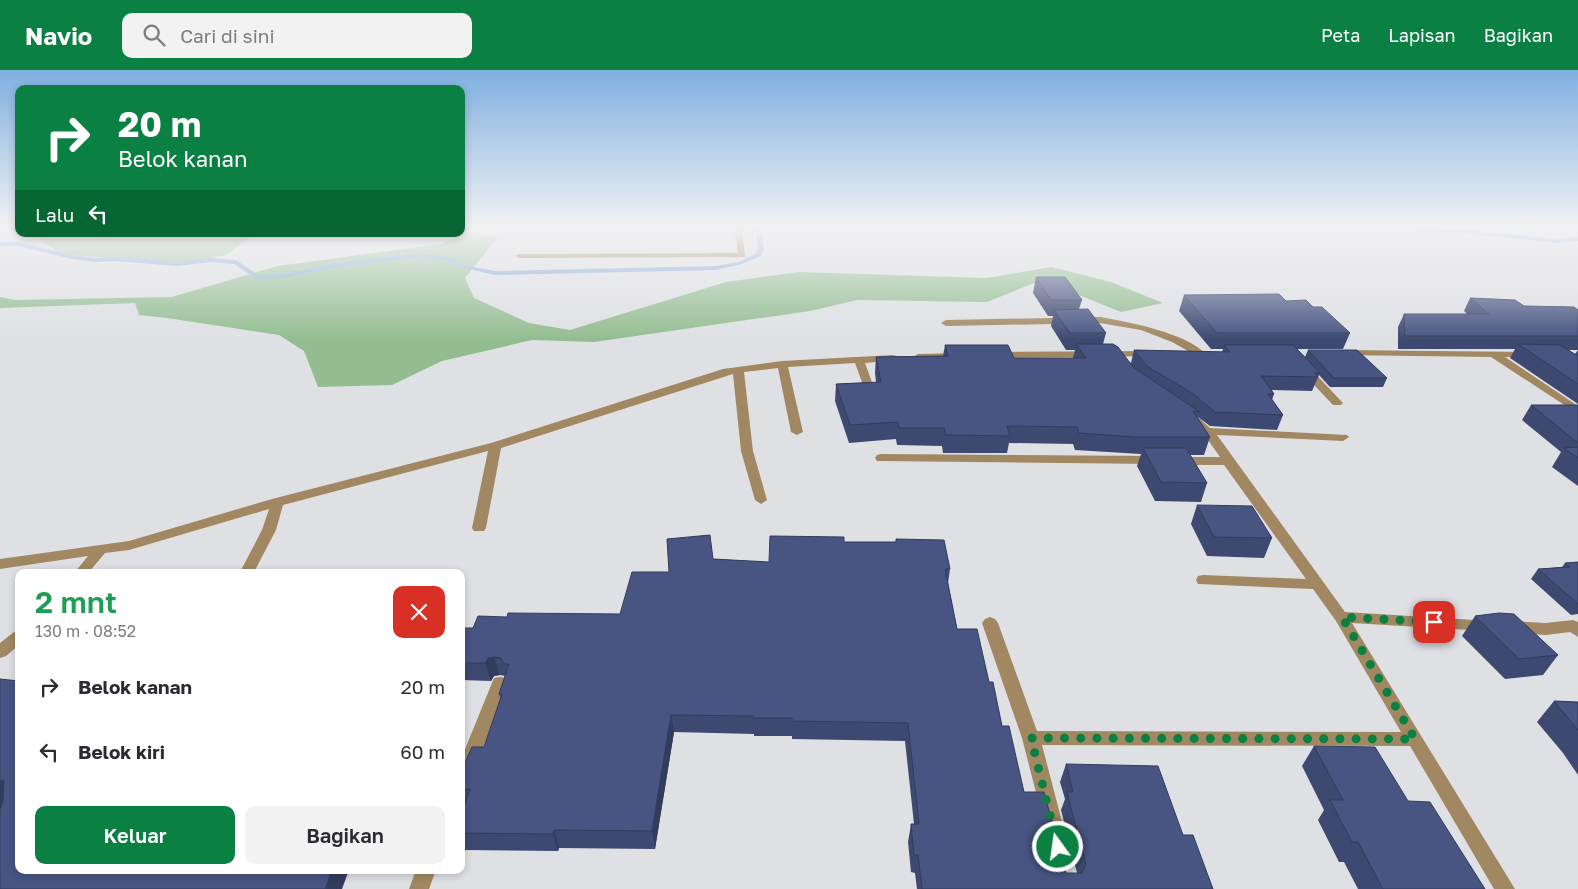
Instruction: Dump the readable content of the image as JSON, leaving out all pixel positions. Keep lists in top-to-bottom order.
{
  "page": {
    "header": "Navio",
    "search": "Cari di sini",
    "nav": ["Peta", "Lapisan", "Bagikan"],
    "turn": ["20 m", "Belok kanan"],
    "then": "Lalu",
    "heading": ["2 mnt", "130 m · 08:52"],
    "list": [
      {
        "name": "Belok kanan",
        "value": "20 m"
      },
      {
        "name": "Belok kiri",
        "value": "60 m"
      }
    ],
    "buttons": ["Keluar", "Bagikan"]
  }
}
